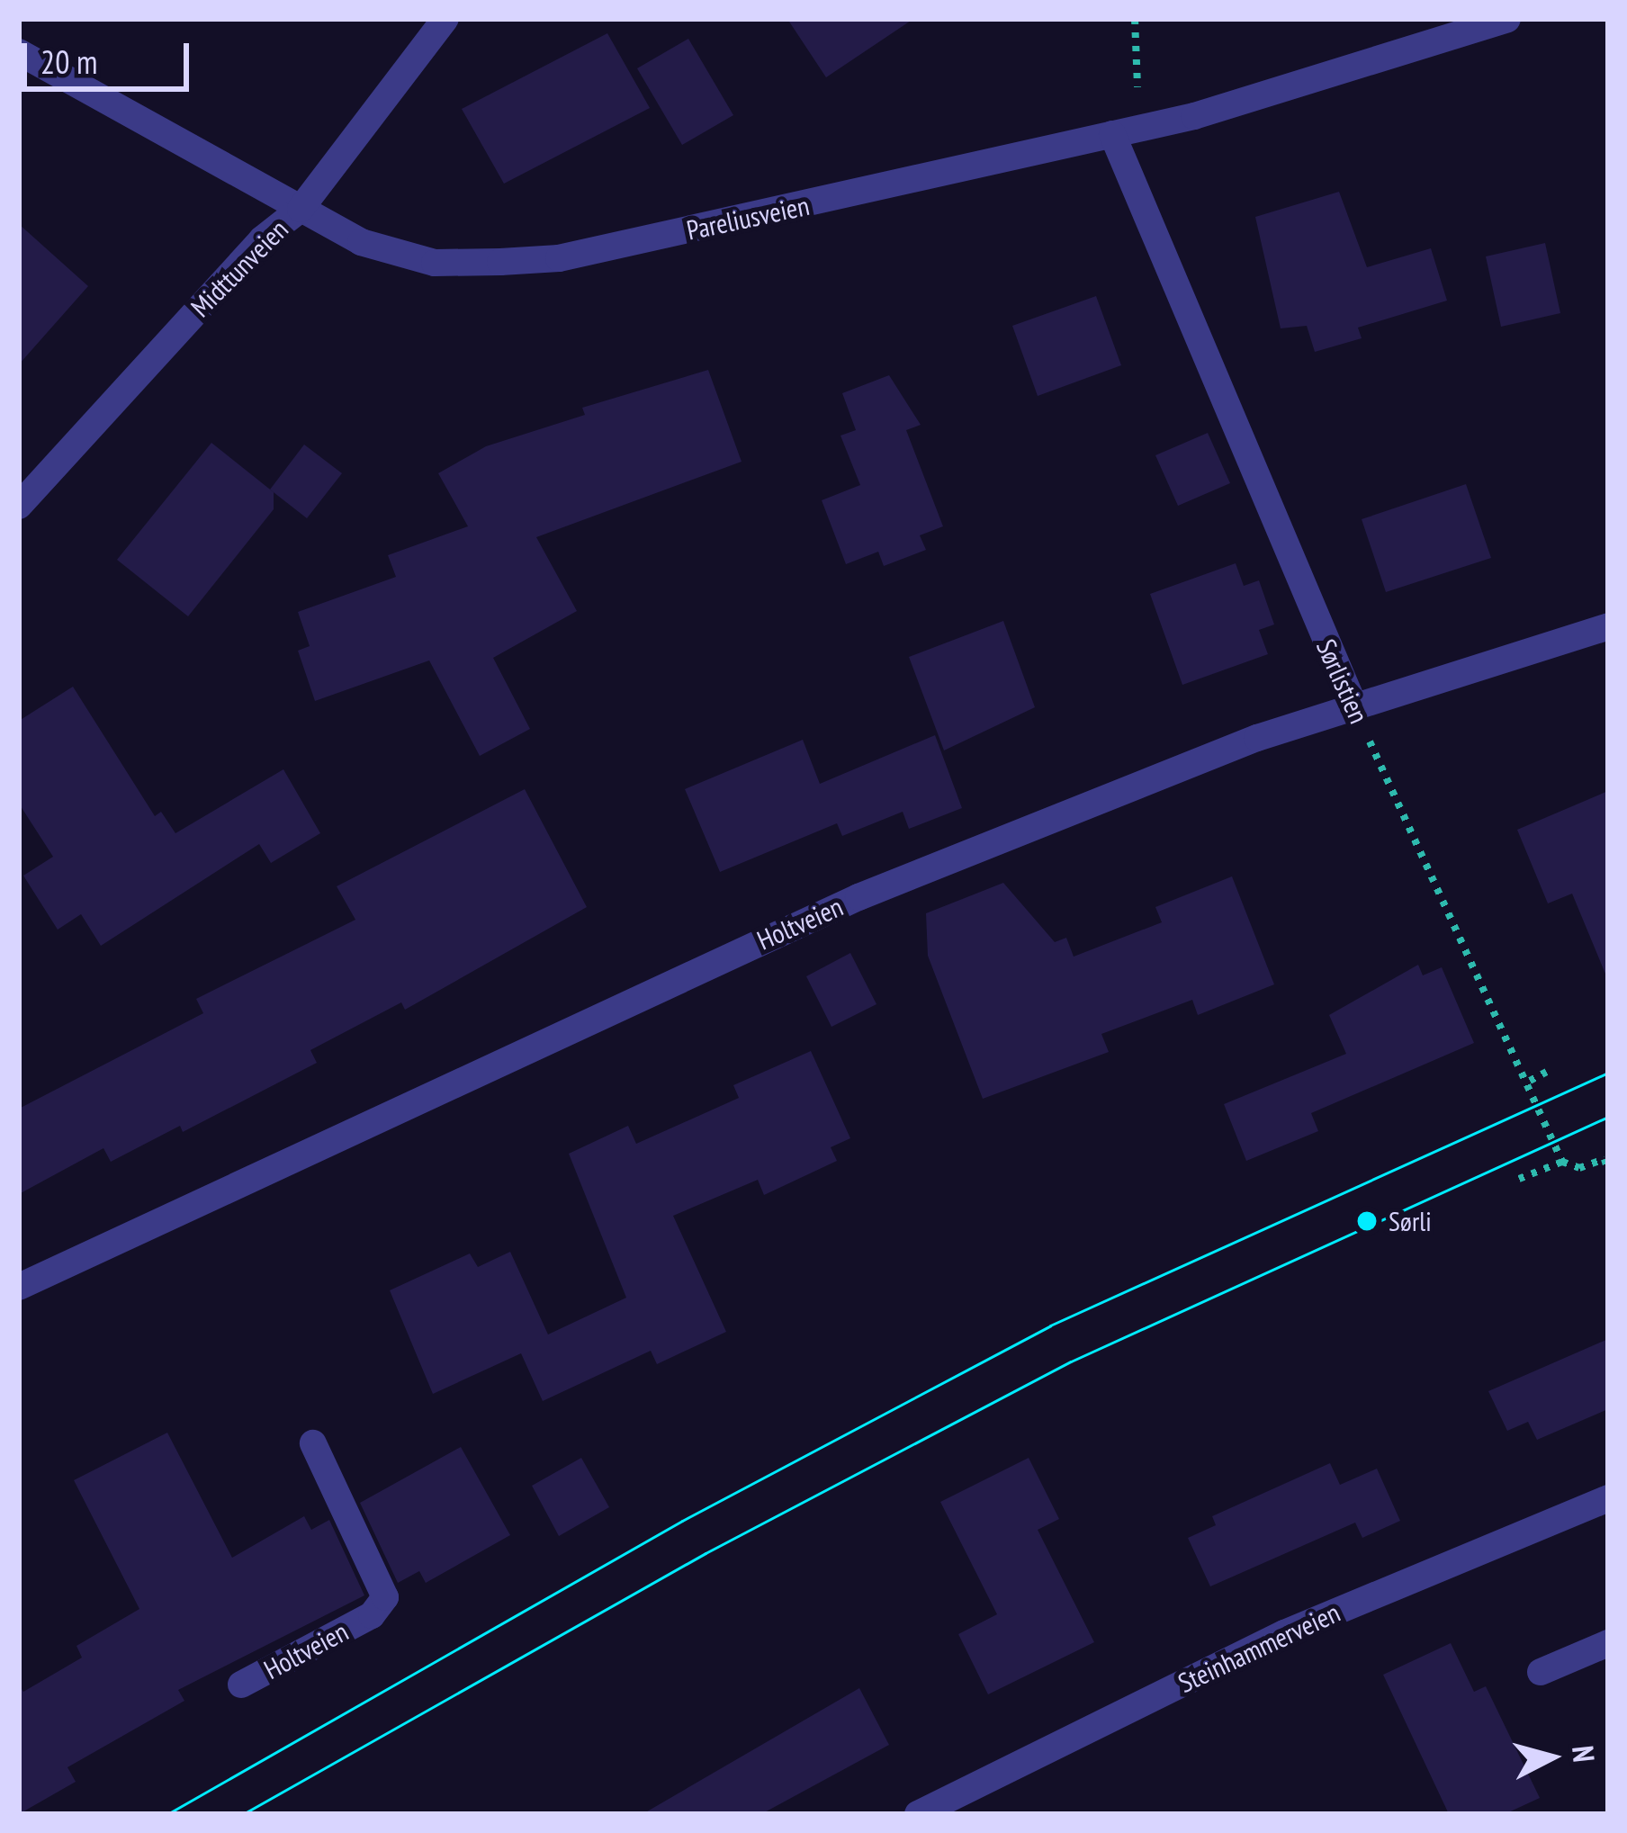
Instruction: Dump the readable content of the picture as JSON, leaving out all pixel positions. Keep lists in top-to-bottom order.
{
  "streets": {
    "street": [
      "Pareliusveien",
      "Midttunveien",
      "Sørlistien",
      "Holtveien",
      "Steinhammerveien"
    ]
  },
  "crossings": [
    ["Pareliusveien", "Midttunveien"],
    ["Pareliusveien", "Sørlistien"],
    ["Sørlistien", "Holtveien"]
  ],
  "places": ["Sørli"],
  "scale_bar": "20 m",
  "north": "right"
}
